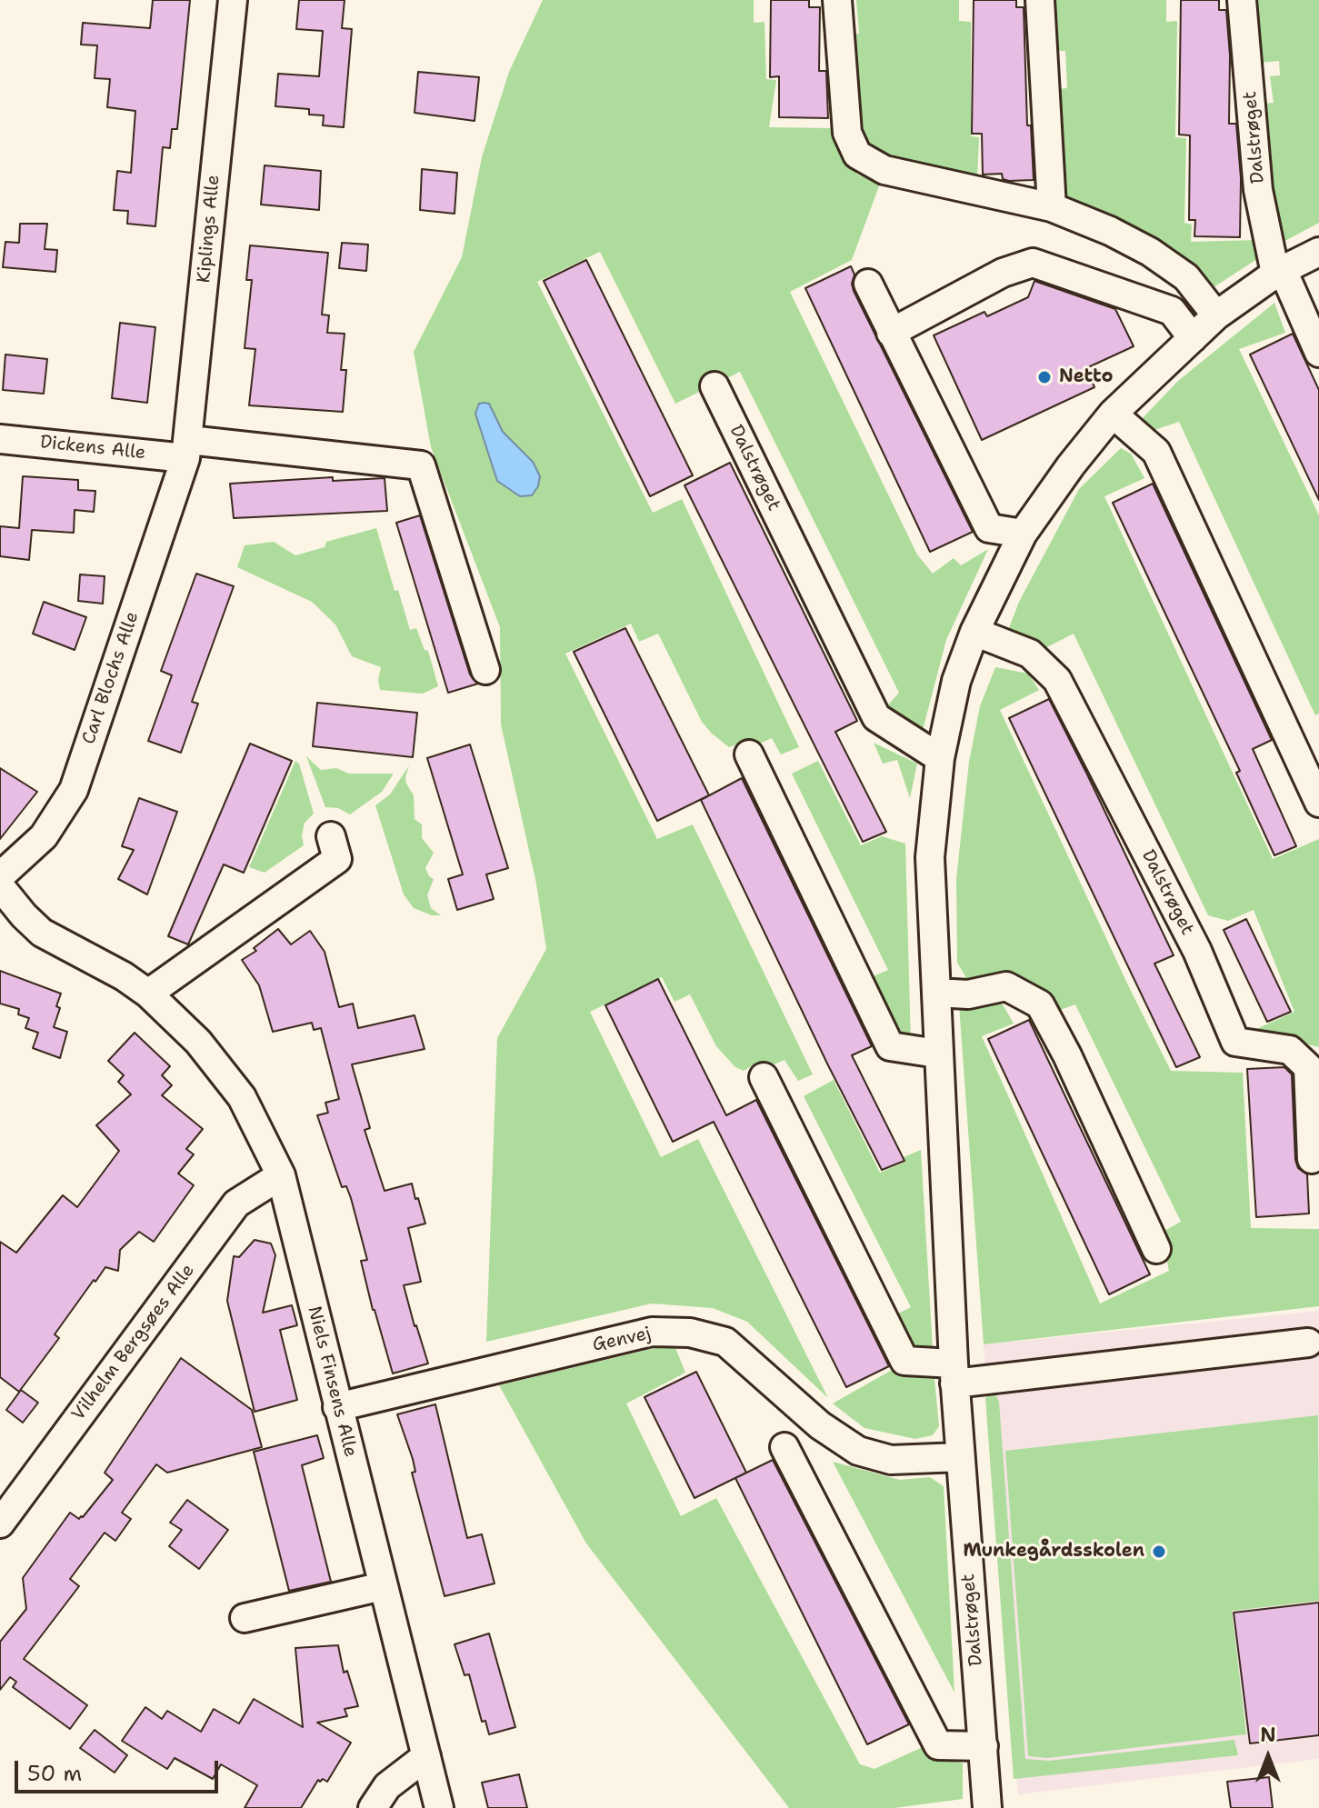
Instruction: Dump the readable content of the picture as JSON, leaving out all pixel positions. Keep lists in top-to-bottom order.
{
  "streets": {
    "street": [
      "Dalstrøget",
      "Kiplings Alle",
      "Dickens Alle",
      "Carl Blochs Alle",
      "Genvej",
      "Vilhelm Bergsøes Alle",
      "Niels Finsens Alle"
    ]
  },
  "crossings": [
    ["Dalstrøget", "Genvej"],
    ["Kiplings Alle", "Dickens Alle"],
    ["Kiplings Alle", "Carl Blochs Alle"],
    ["Dickens Alle", "Carl Blochs Alle"],
    ["Genvej", "Niels Finsens Alle"],
    ["Vilhelm Bergsøes Alle", "Niels Finsens Alle"]
  ],
  "places": ["Netto", "Munkegårdsskolen"],
  "scale_bar": "50 m",
  "north": "top"
}
